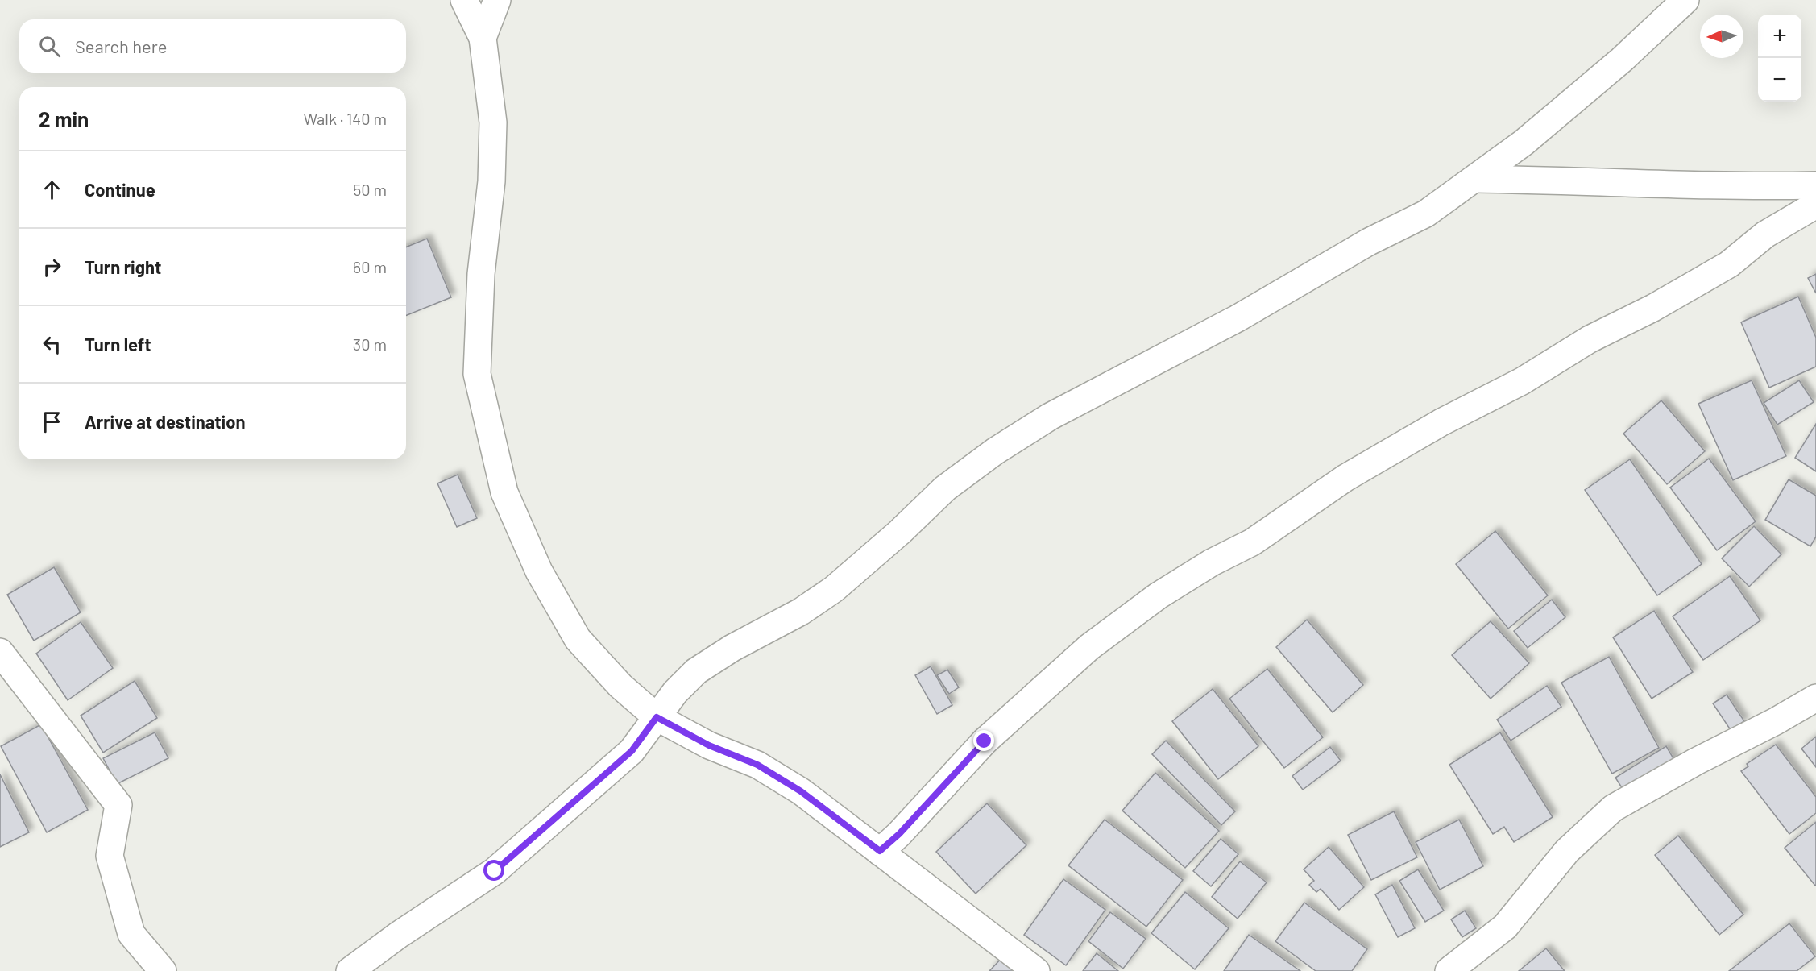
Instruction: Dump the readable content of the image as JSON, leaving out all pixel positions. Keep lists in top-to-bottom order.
{
  "north": "left",
  "page": {
    "map_buttons": ["+", "−"],
    "search": "Search here",
    "heading": ["2 min", "Walk · 140 m"],
    "list": [
      ["Continue", "50 m"],
      ["Turn right", "60 m"],
      ["Turn left", "30 m"],
      "Arrive at destination"
    ]
  }
}
